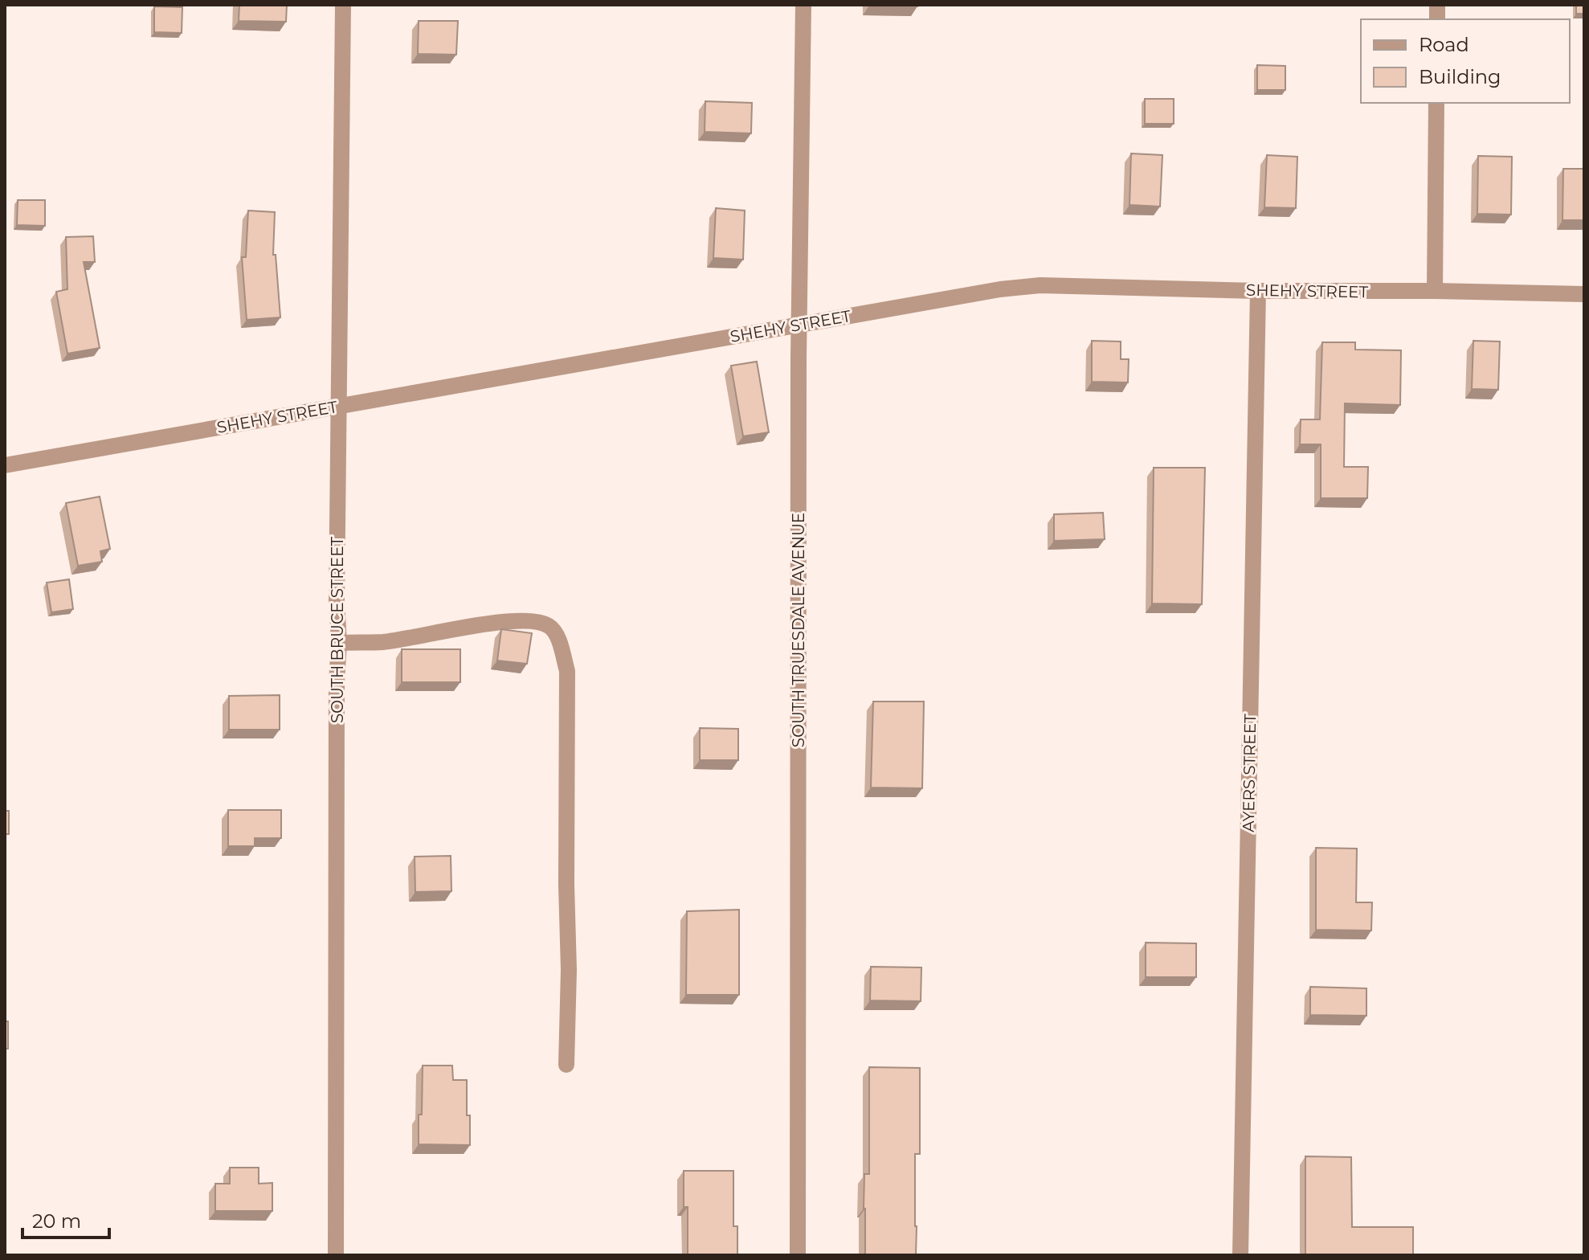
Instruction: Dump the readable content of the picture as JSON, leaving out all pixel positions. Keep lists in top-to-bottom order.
{
  "streets": {
    "street": [
      "SHEHY STREET",
      "SOUTH BRUCE STREET",
      "SOUTH TRUESDALE AVENUE",
      "AYERS STREET"
    ]
  },
  "crossings": [
    ["SHEHY STREET", "SOUTH BRUCE STREET"],
    ["SHEHY STREET", "SOUTH TRUESDALE AVENUE"],
    ["SHEHY STREET", "AYERS STREET"]
  ],
  "legend": ["Road", "Building"],
  "scale_bar": "20 m"
}
